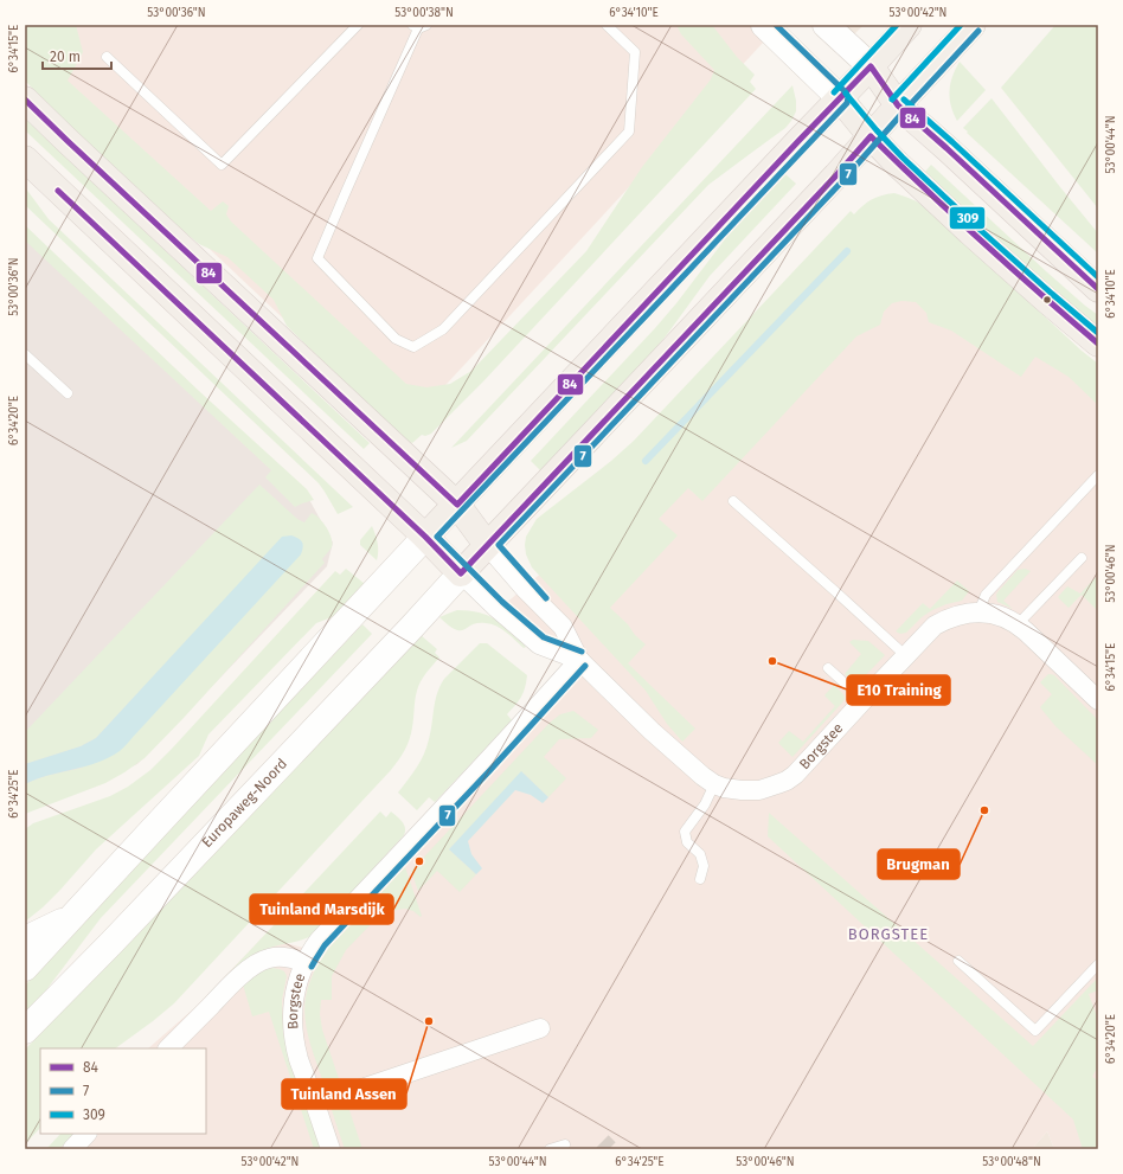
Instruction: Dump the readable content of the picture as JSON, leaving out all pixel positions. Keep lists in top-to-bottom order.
{
  "streets": {
    "main road": ["Europaweg-Noord"],
    "street": ["Borgstee"]
  },
  "crossings": [
    ["Borgstee", "Europaweg-Noord"]
  ],
  "districts": ["BORGSTEE"],
  "places": [
    "E10 Training",
    "Brugman",
    "Tuinland Marsdijk",
    "Tuinland Assen"
  ],
  "lines": ["transit line 7", "transit line 309", "transit line 84"],
  "legend": ["84", "7", "309"],
  "scale_bar": "20 m",
  "coordinates": [
    "53°00'36\"N",
    "53°00'38\"N",
    "6°34'10\"E",
    "53°00'42\"N",
    "6°34'15\"E",
    "53°00'44\"N",
    "6°34'20\"E",
    "53°00'46\"N",
    "6°34'25\"E",
    "53°00'48\"N"
  ]
}
